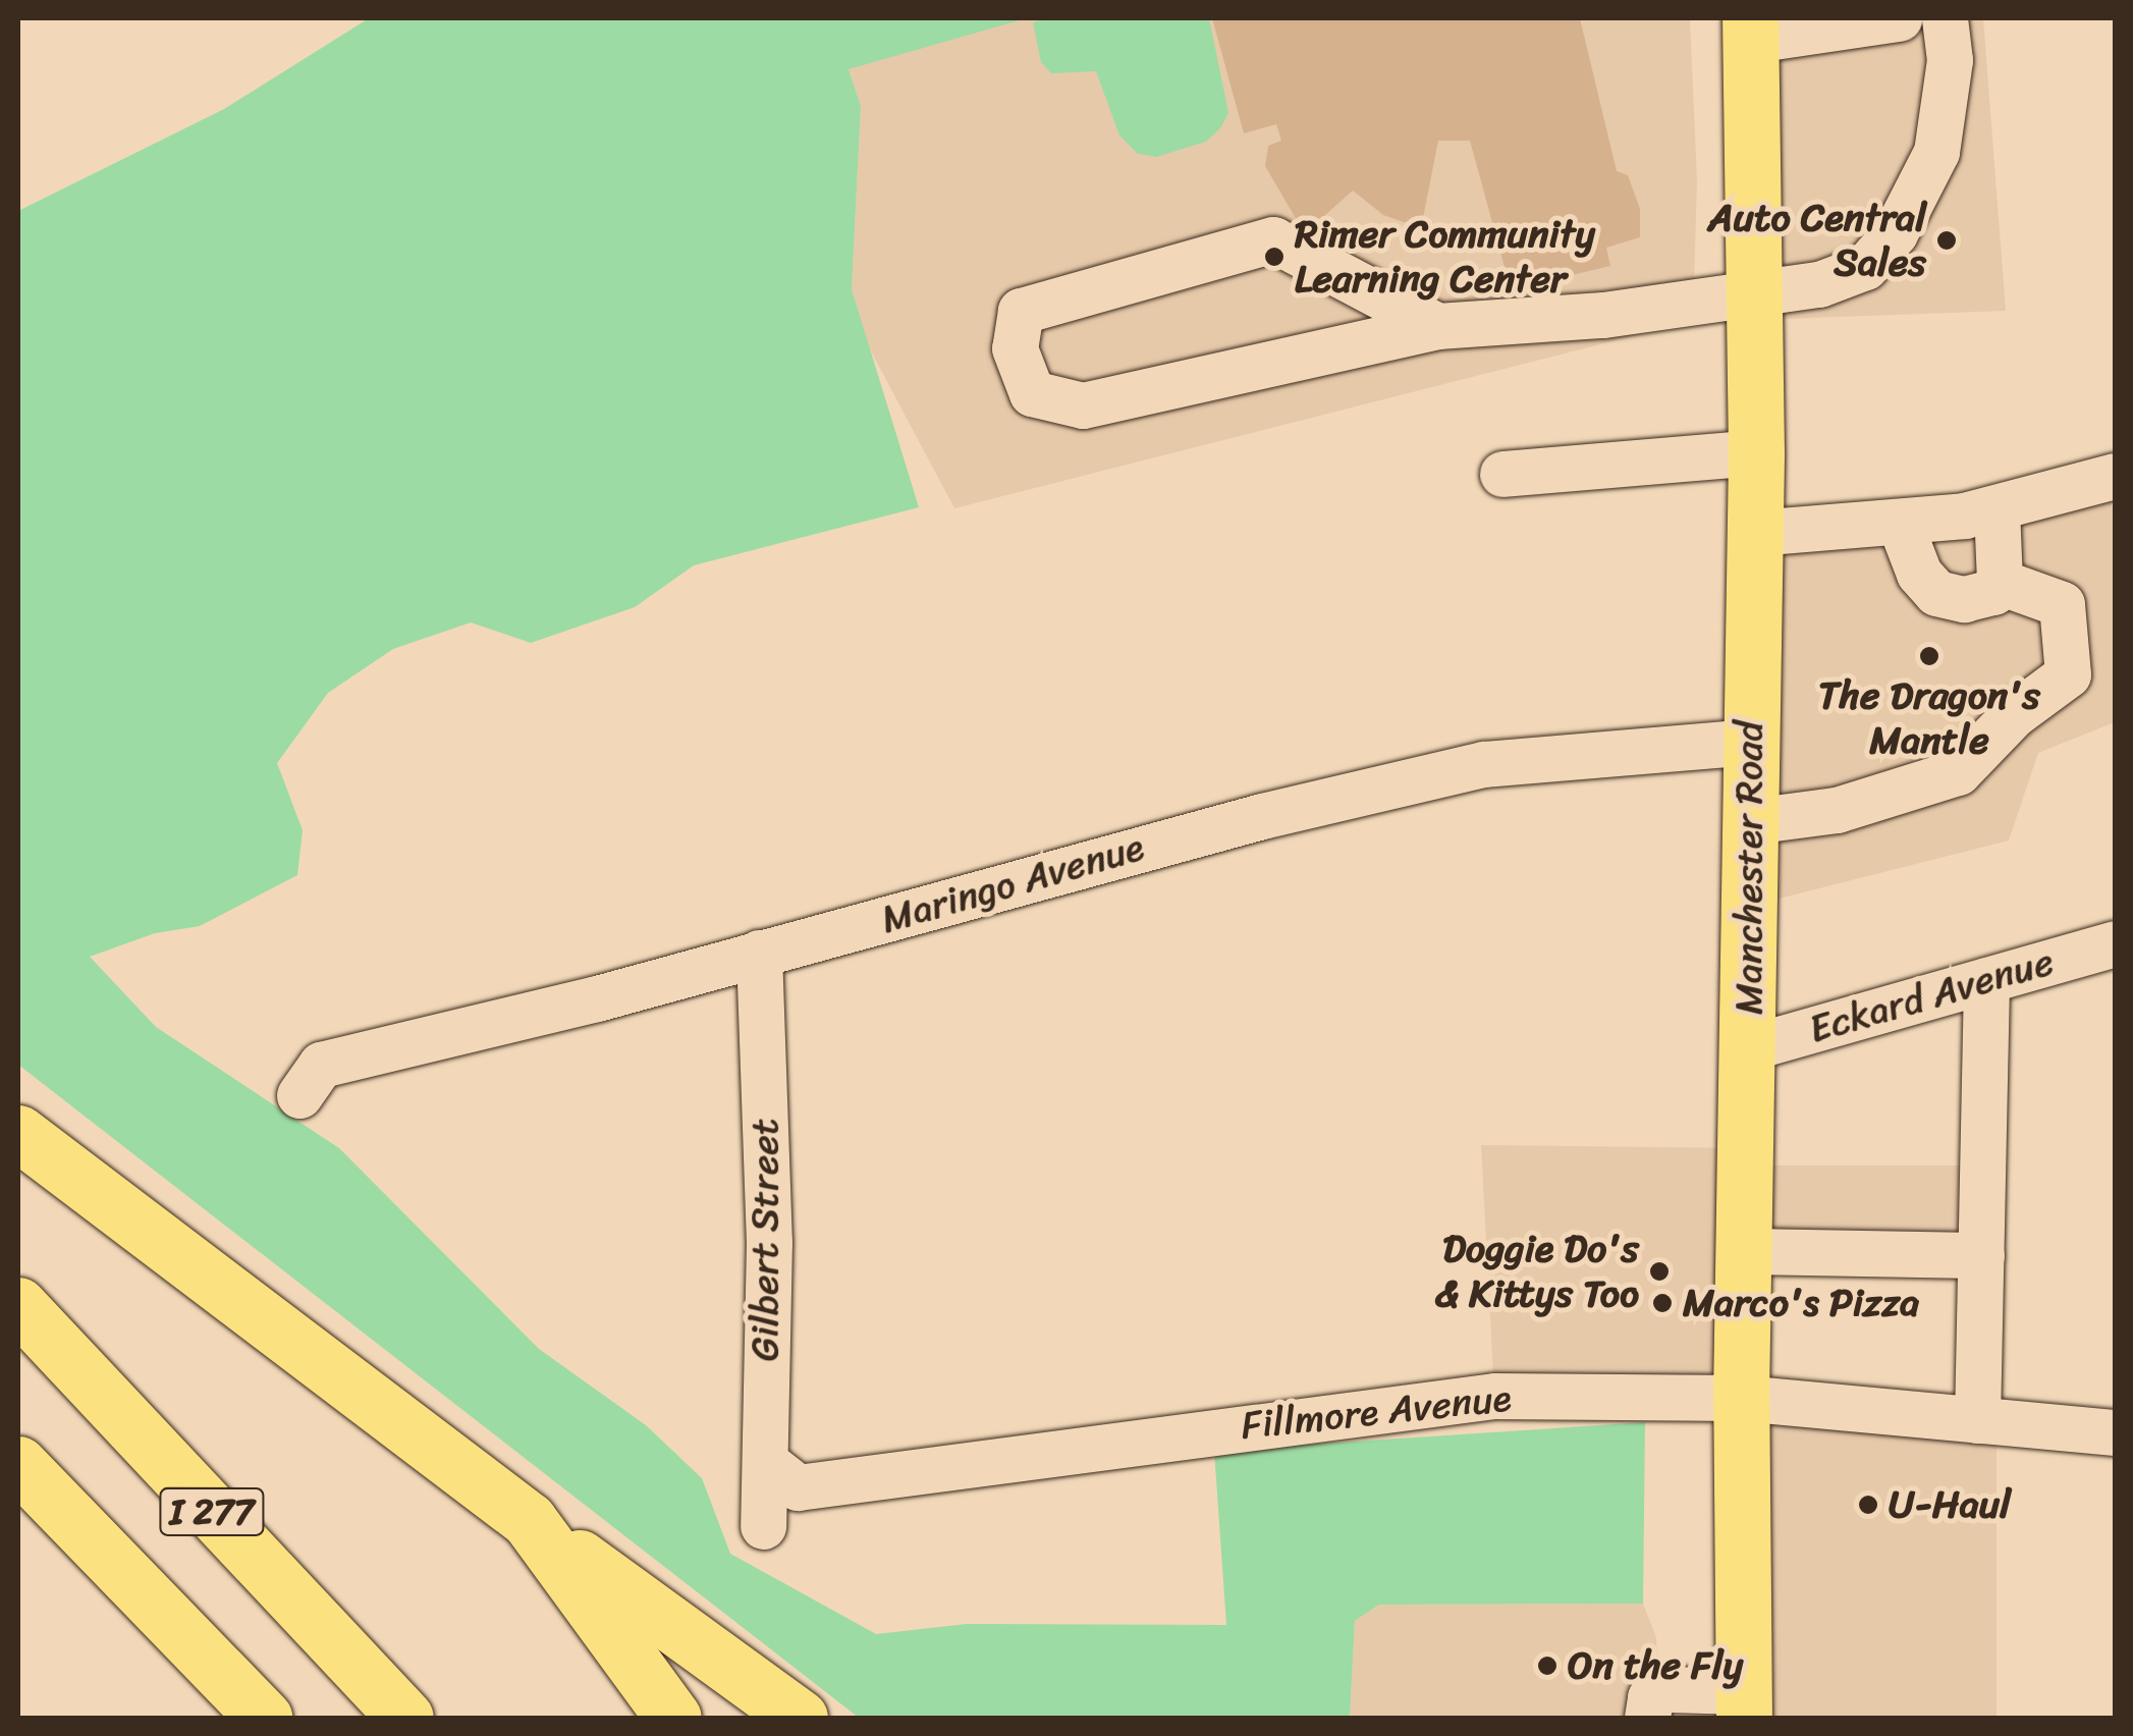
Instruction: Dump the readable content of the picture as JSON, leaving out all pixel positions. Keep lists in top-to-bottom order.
{
  "streets": {
    "main road": ["Manchester Road", "I 277"],
    "street": [
      "Maringo Avenue",
      "Eckard Avenue",
      "Gilbert Street",
      "Fillmore Avenue"
    ]
  },
  "crossings": [
    ["Manchester Road", "Maringo Avenue"],
    ["Manchester Road", "Eckard Avenue"],
    ["Manchester Road", "Fillmore Avenue"],
    ["Maringo Avenue", "Gilbert Street"],
    ["Gilbert Street", "Fillmore Avenue"]
  ],
  "places": [
    "Auto Central Sales",
    "Rimer Community Learning Center",
    "The Dragon's Mantle",
    "Doggie Do's & Kittys Too",
    "Marco's Pizza",
    "U-Haul",
    "On the Fly"
  ]
}
